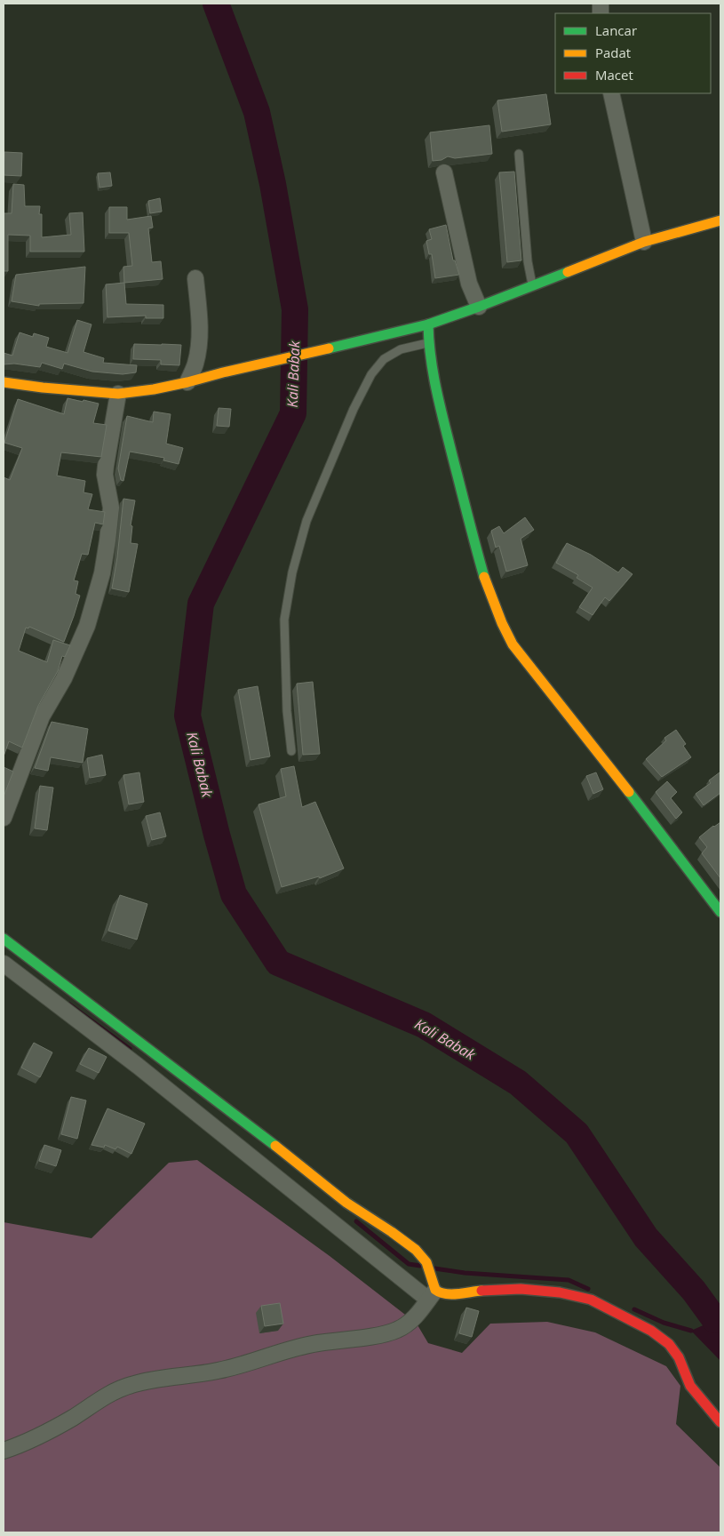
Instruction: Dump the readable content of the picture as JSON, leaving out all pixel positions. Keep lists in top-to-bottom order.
{
  "water": ["Kali Babak"],
  "legend": ["Lancar", "Padat", "Macet"]
}
